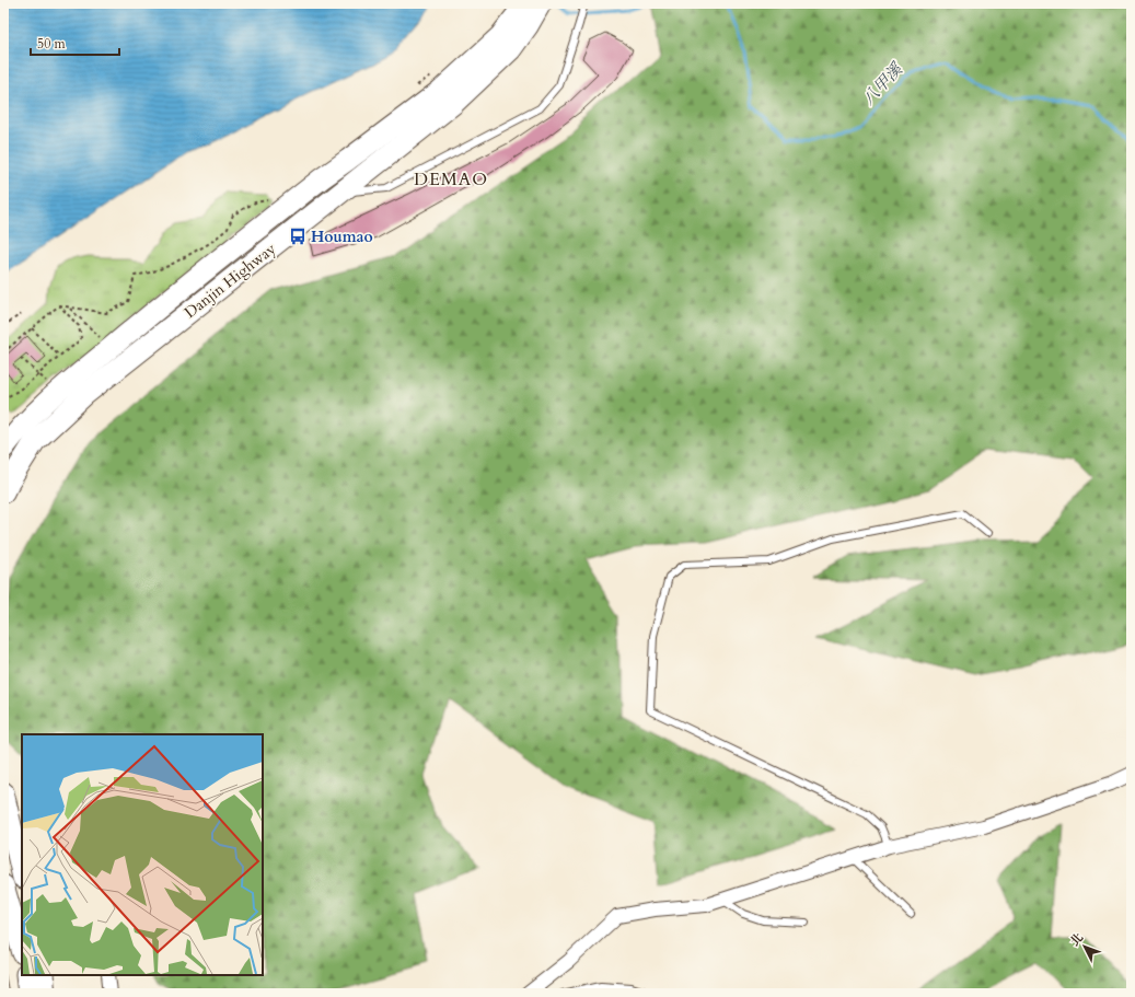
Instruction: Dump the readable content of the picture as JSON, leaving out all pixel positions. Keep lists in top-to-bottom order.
{
  "streets": {
    "main road": ["Danjin Highway"]
  },
  "districts": ["DEMAO"],
  "water": ["八甲溪"],
  "places": {
    "bus stop": ["Houmao"]
  },
  "scale_bar": "50 m",
  "north": "top left"
}
